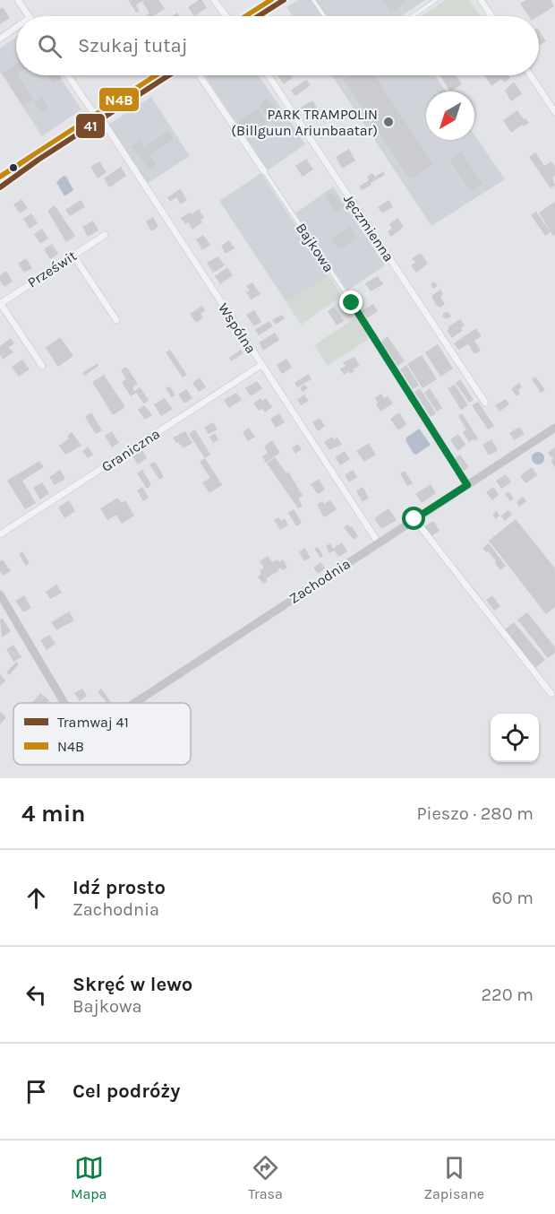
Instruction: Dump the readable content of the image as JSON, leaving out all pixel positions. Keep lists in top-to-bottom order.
{
  "streets": {
    "street": [
      "Jęczmienna",
      "Bajkowa",
      "Prześwit",
      "Wspólna",
      "Graniczna",
      "Zachodnia"
    ]
  },
  "crossings": [
    ["Bajkowa", "Zachodnia"],
    ["Wspólna", "Graniczna"],
    ["Wspólna", "Zachodnia"]
  ],
  "places": ["PARK TRAMPOLIN (Billguun Ariunbaatar)"],
  "lines": ["tram line 41", "transit line N4B"],
  "legend": ["Tramwaj 41", "N4B"],
  "north": "bottom left",
  "page": {
    "search": "Szukaj tutaj",
    "heading": ["4 min", "Pieszo · 280 m"],
    "list": [
      ["Idź prosto", "Zachodnia", "60 m"],
      ["Skręć w lewo", "Bajkowa", "220 m"],
      "Cel podróży"
    ],
    "nav": ["Mapa", "Trasa", "Zapisane"]
  }
}
